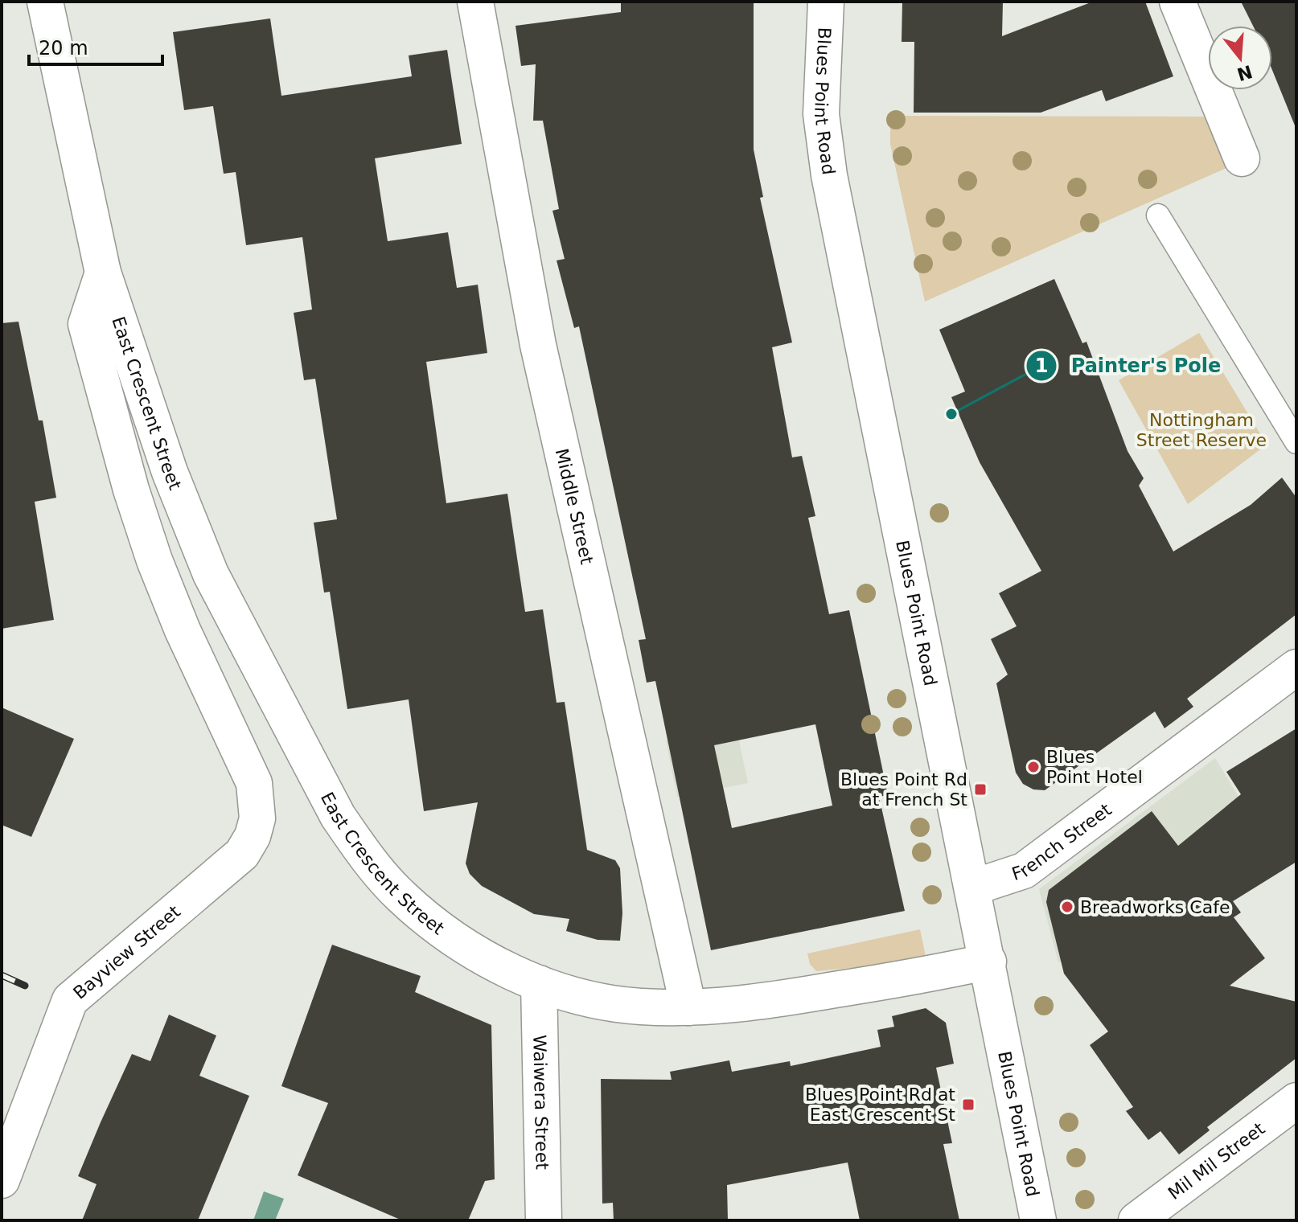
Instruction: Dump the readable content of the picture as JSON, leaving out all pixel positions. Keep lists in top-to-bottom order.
{
  "streets": {
    "street": [
      "Blues Point Road",
      "East Crescent Street",
      "Middle Street",
      "French Street",
      "Bayview Street",
      "Waiwera Street",
      "Mil Mil Street"
    ]
  },
  "crossings": [
    ["Blues Point Road", "East Crescent Street"],
    ["Blues Point Road", "French Street"],
    ["East Crescent Street", "Middle Street"],
    ["East Crescent Street", "Bayview Street"],
    ["East Crescent Street", "Waiwera Street"]
  ],
  "parks": ["Nottingham Street Reserve"],
  "places": {
    "other": ["Painter's Pole", "Blues Point Hotel", "Breadworks Cafe"],
    "transit": ["Blues Point Rd at French St", "Blues Point Rd at East Crescent St"]
  },
  "scale_bar": "20 m",
  "north": "bottom"
}
